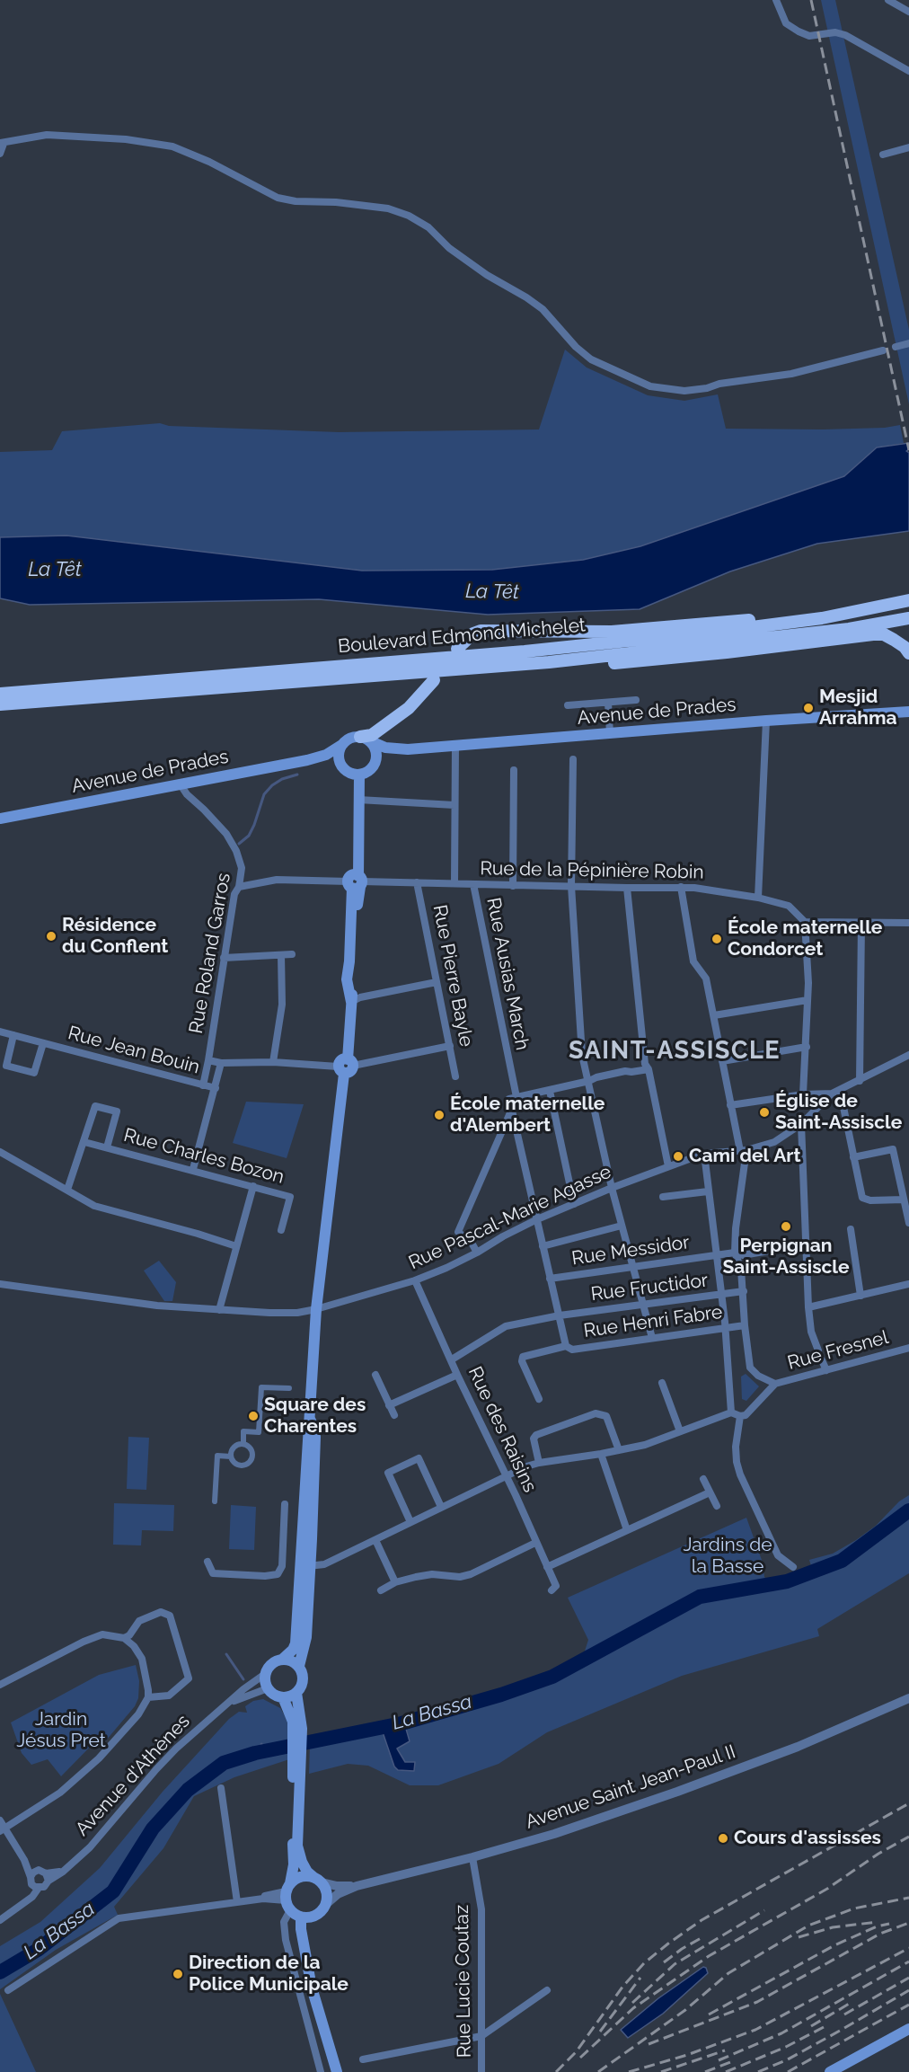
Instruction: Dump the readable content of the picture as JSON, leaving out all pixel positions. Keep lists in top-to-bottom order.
{
  "streets": {
    "highway": ["Boulevard Edmond Michelet"],
    "main road": ["Avenue de Prades"],
    "street": [
      "Rue de la Pépinière Robin",
      "Rue Roland Garros",
      "Rue Ausias March",
      "Rue Pierre Bayle",
      "Rue Jean Bouin",
      "Rue Charles Bozon",
      "Rue Pascal-Marie Agasse",
      "Rue Messidor",
      "Rue Fructidor",
      "Rue Henri Fabre",
      "Rue Fresnel",
      "Rue des Raisins",
      "Avenue d'Athènes",
      "Avenue Saint Jean-Paul II",
      "Rue Lucie Coutaz"
    ]
  },
  "crossings": [
    ["Avenue de Prades", "Rue Roland Garros"],
    ["Rue de la Pépinière Robin", "Rue Roland Garros"],
    ["Rue de la Pépinière Robin", "Rue Ausias March"],
    ["Rue de la Pépinière Robin", "Rue Pierre Bayle"],
    ["Rue Roland Garros", "Rue Jean Bouin"],
    ["Rue Pascal-Marie Agasse", "Rue Fresnel"],
    ["Rue Pascal-Marie Agasse", "Rue des Raisins"],
    ["Rue Messidor", "Rue Fresnel"],
    ["Rue Fructidor", "Rue Fresnel"],
    ["Rue Fructidor", "Rue des Raisins"],
    ["Rue Henri Fabre", "Rue Fresnel"],
    ["Avenue Saint Jean-Paul II", "Rue Lucie Coutaz"]
  ],
  "districts": ["SAINT-ASSISCLE"],
  "water": ["La Têt", "La Bassa"],
  "parks": ["Jardins de la Basse", "Jardin Jésus Pret"],
  "places": [
    "Mesjid Arrahma",
    "Résidence du Conflent",
    "École maternelle Condorcet",
    "Église de Saint-Assiscle",
    "École maternelle d'Alembert",
    "Cami del Art",
    "Perpignan Saint-Assiscle",
    "Square des Charentes",
    "Cours d'assisses",
    "Direction de la Police Municipale"
  ]
}
